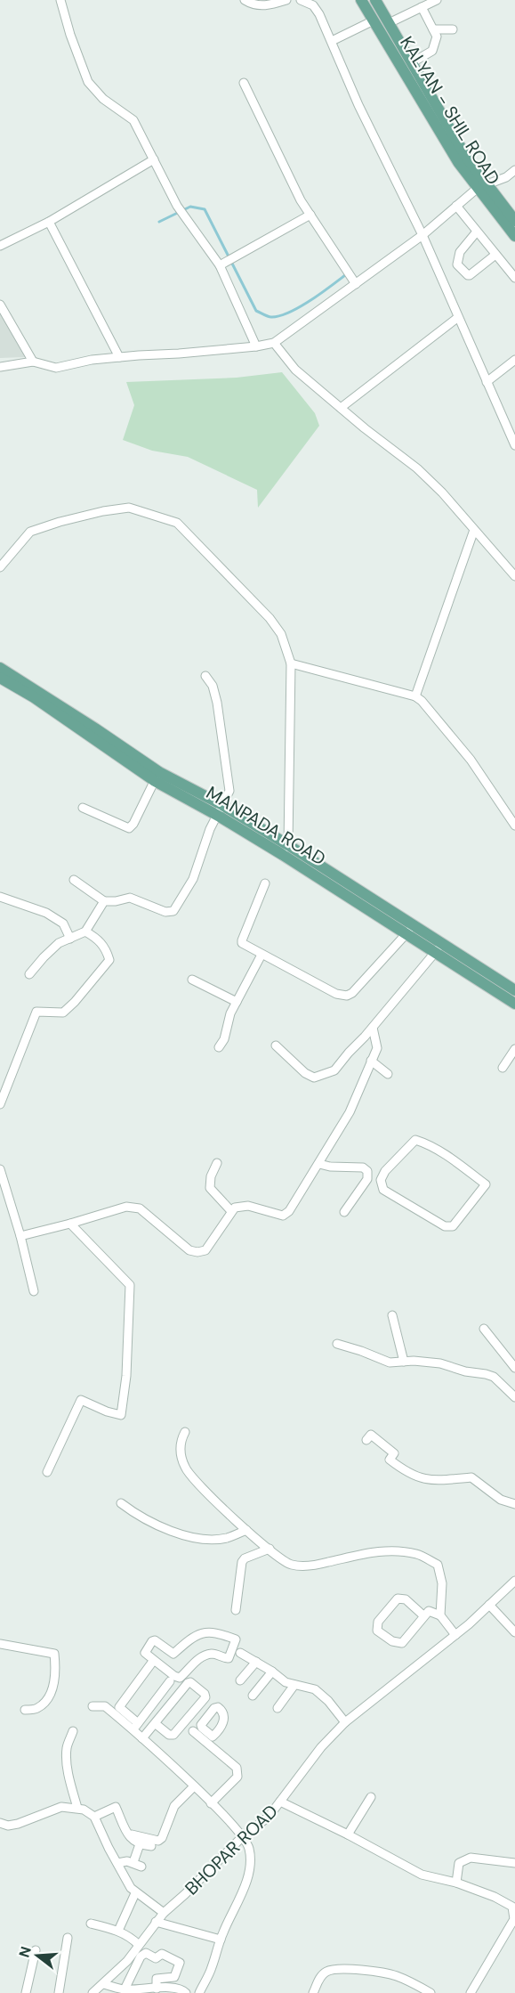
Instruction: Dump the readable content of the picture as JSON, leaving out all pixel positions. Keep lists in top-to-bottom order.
{
  "streets": {
    "main road": ["KALYAN - SHIL ROAD", "MANPADA ROAD"],
    "street": ["BHOPAR ROAD"]
  },
  "north": "left"
}
